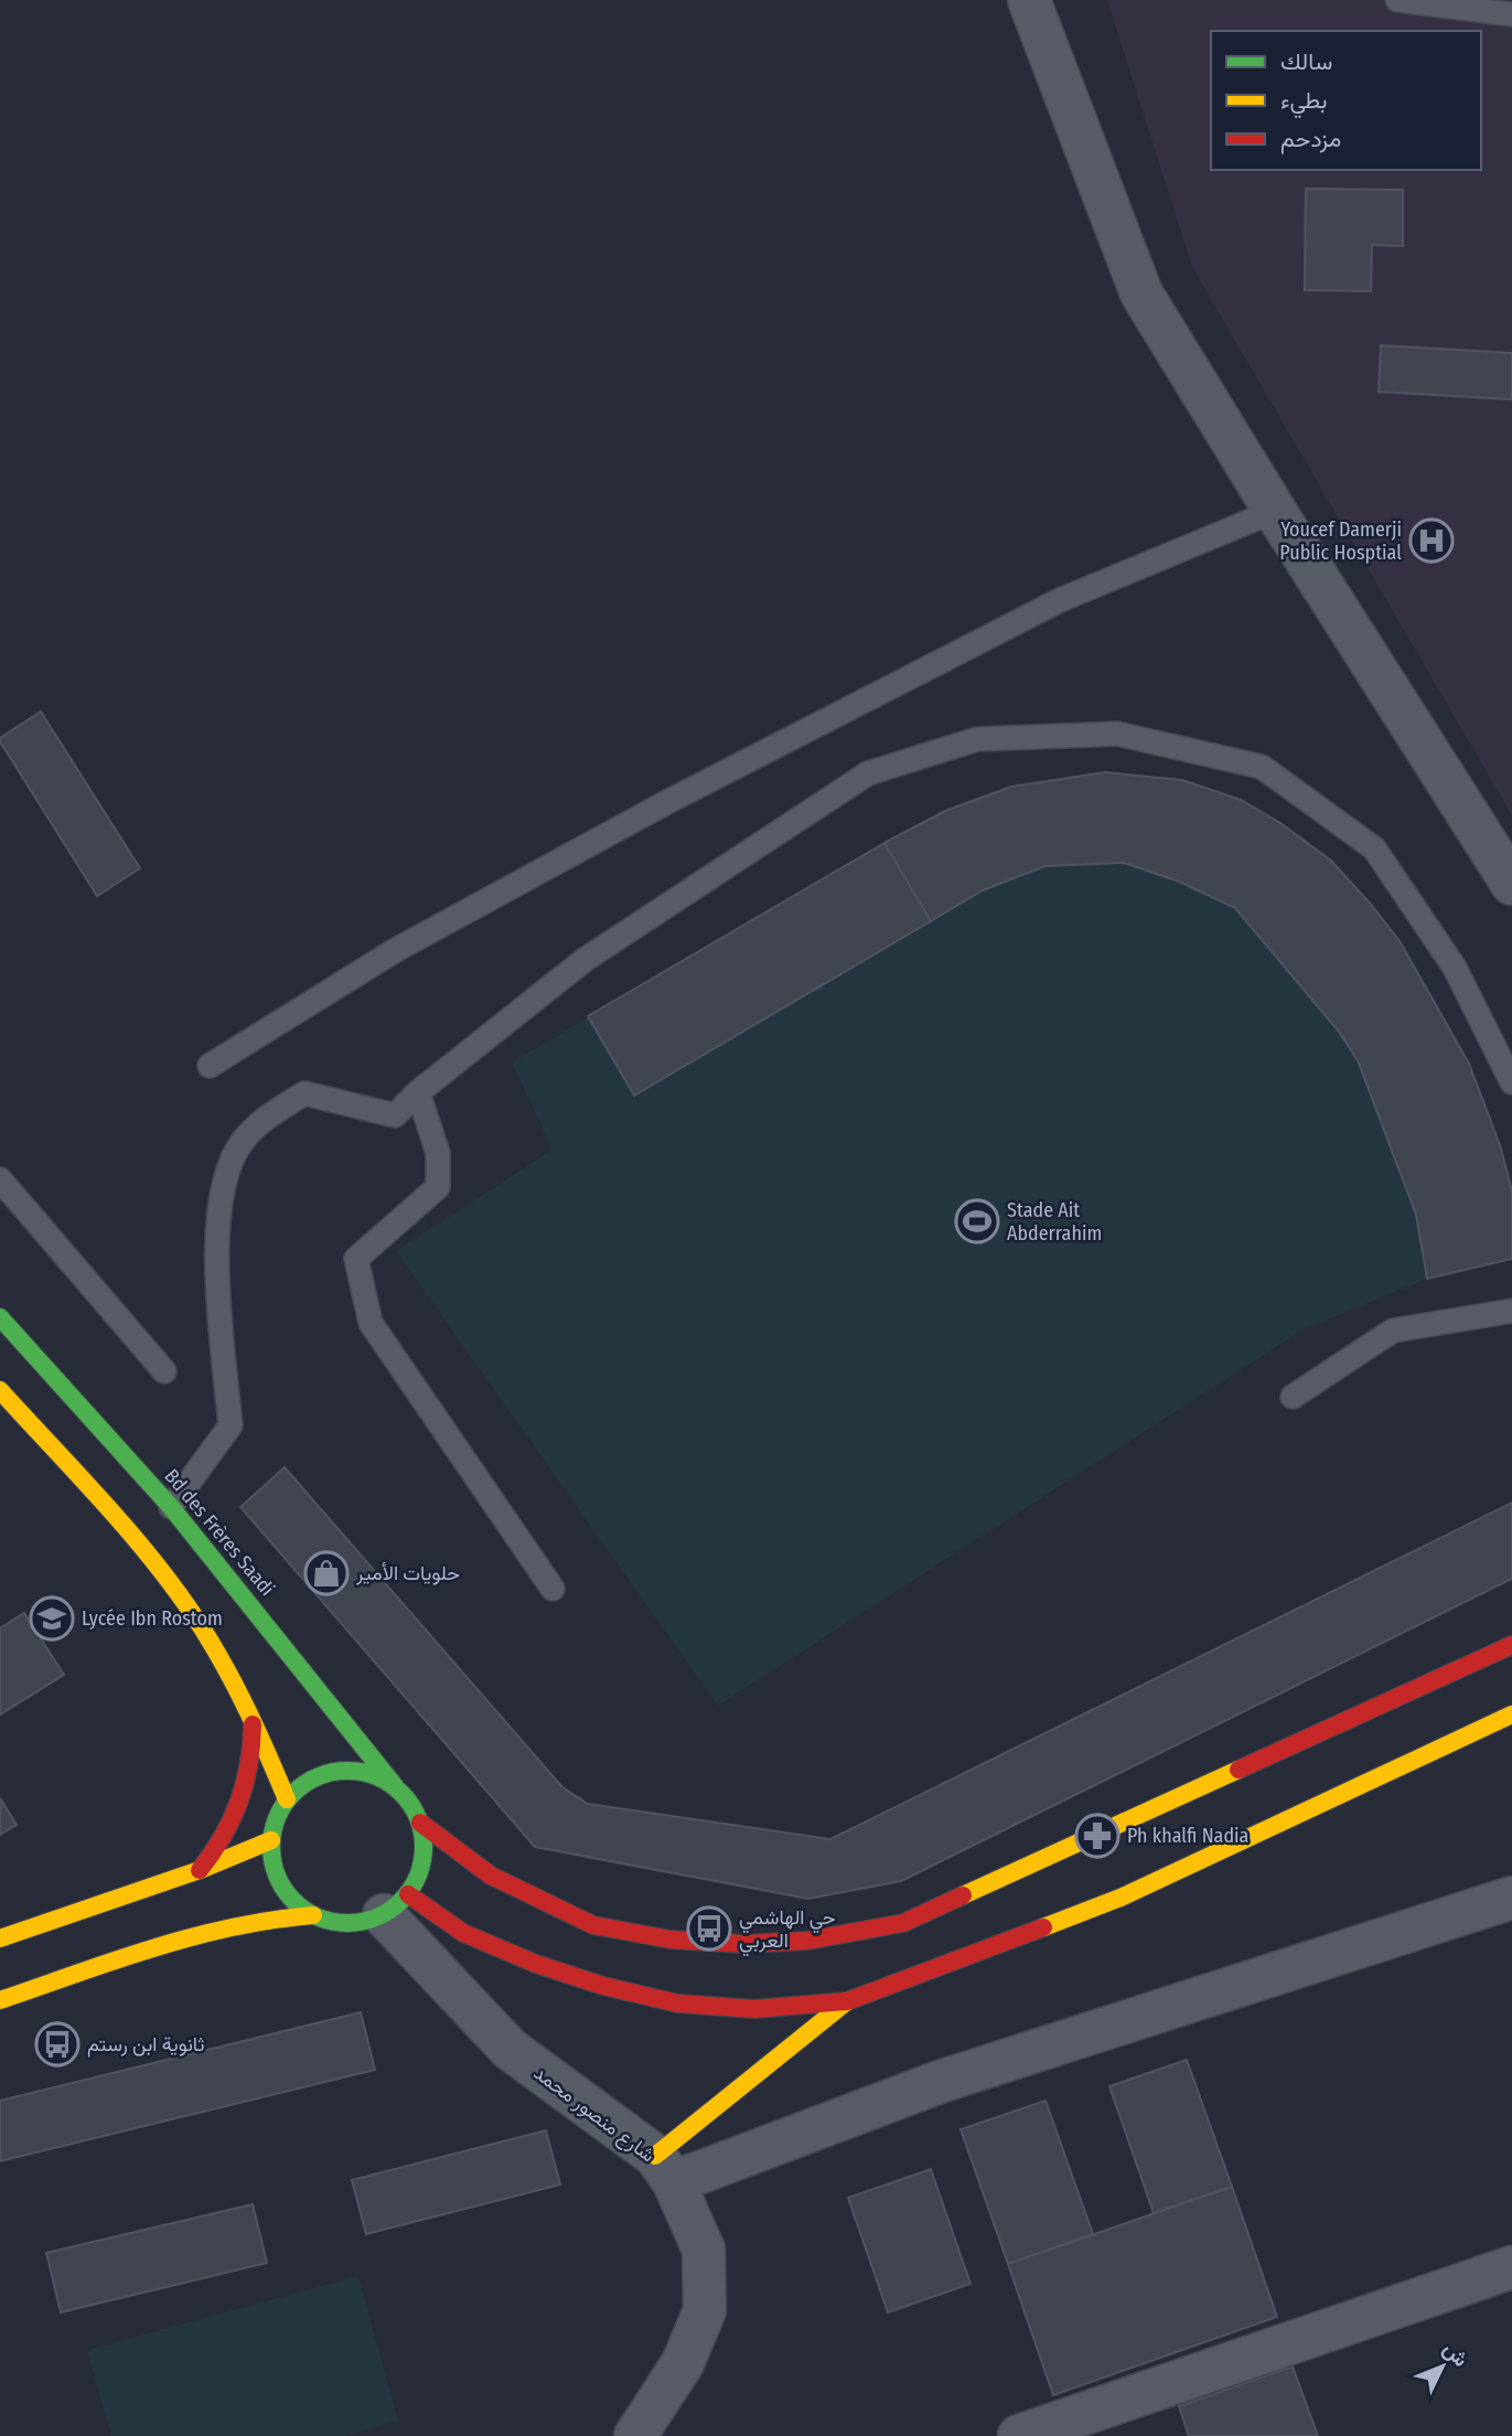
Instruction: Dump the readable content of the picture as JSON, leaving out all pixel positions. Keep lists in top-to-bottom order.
{
  "streets": {
    "street": ["Bd des Frères Saadi", "شارع منصور محمد"]
  },
  "crossings": [
    ["Bd des Frères Saadi", "شارع منصور محمد"]
  ],
  "places": {
    "hospital": ["Youcef Damerji Public Hosptial"],
    "sports": ["Stade Ait Abderrahim"],
    "shop": ["حلويات الأمير"],
    "school or university": ["Lycée Ibn Rostom"],
    "pharmacy": ["Ph khalfi Nadia"],
    "bus stop": ["حي الهاشمي العربي", "ثانوية ابن رستم"]
  },
  "legend": ["سالك", "بطيء", "مزدحم"],
  "north": "top right"
}
